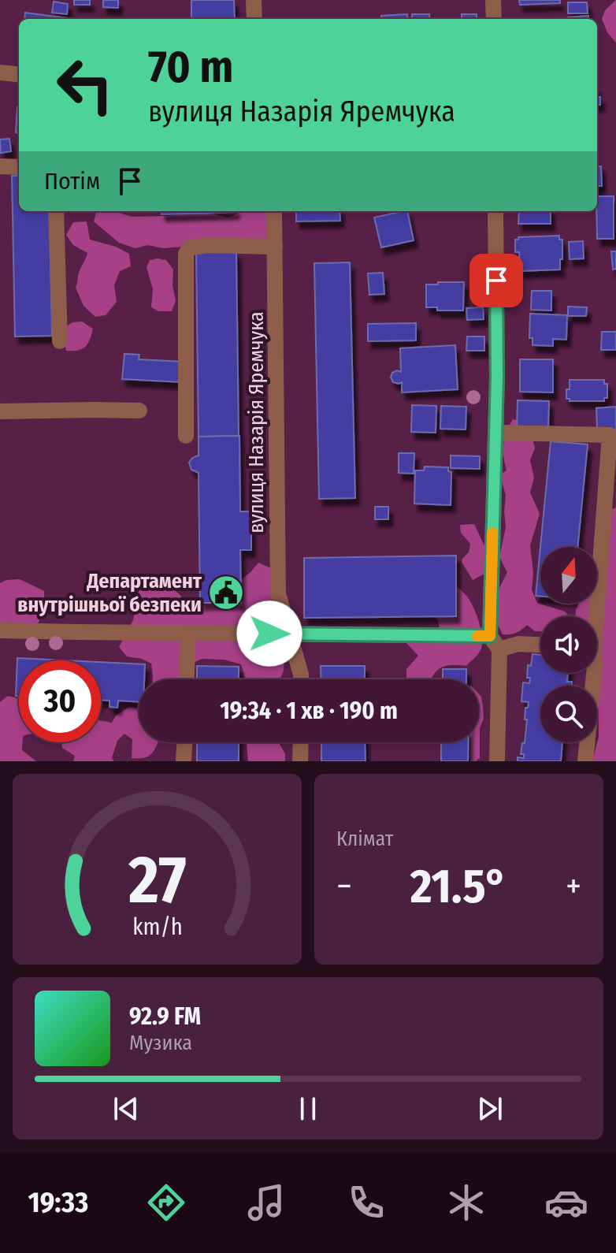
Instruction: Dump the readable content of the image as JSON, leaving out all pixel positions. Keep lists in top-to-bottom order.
{
  "streets": {
    "street": ["вулиця Назарія Яремчука"]
  },
  "places": {
    "public building": ["Департамент внутрішньої безпеки"]
  },
  "north": "top",
  "page": {
    "turn": ["70 m", "вулиця Назарія Яремчука"],
    "then": "Потім",
    "limit": "30",
    "trip": "19:34 · 1 хв · 190 m",
    "tile": "Клімат",
    "heat": ["−", "21.5°", "+"],
    "song": ["92.9 FM", "Музика"],
    "tabs": "19:33",
    "gauge": ["27", "km/h"]
  }
}
